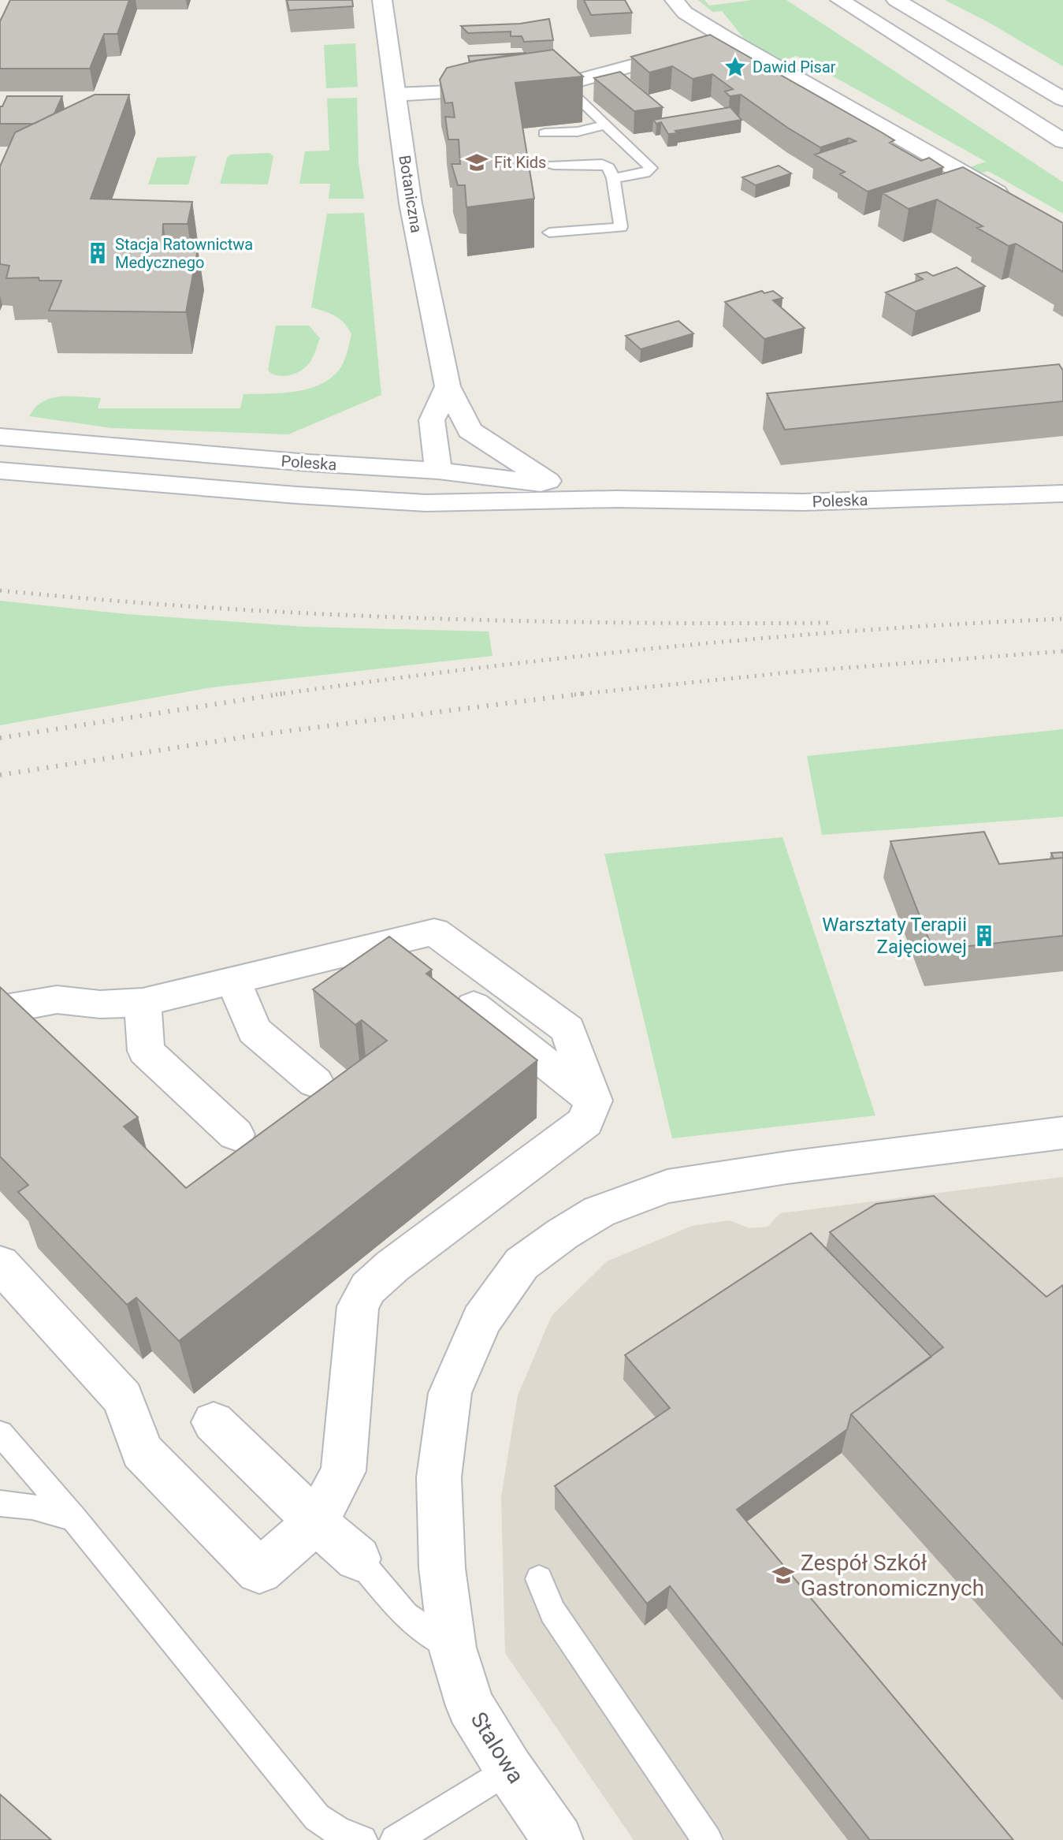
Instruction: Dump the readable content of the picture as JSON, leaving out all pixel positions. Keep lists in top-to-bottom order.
{
  "streets": {
    "main road": ["Botaniczna", "Poleska", "Stalowa"]
  },
  "places": {
    "place": ["Dawid Pisar"],
    "school or university": ["Fit Kids", "Zespół Szkół Gastronomicznych"],
    "building": ["Stacja Ratownictwa Medycznego", "Warsztaty Terapii Zajęciowej"]
  }
}
